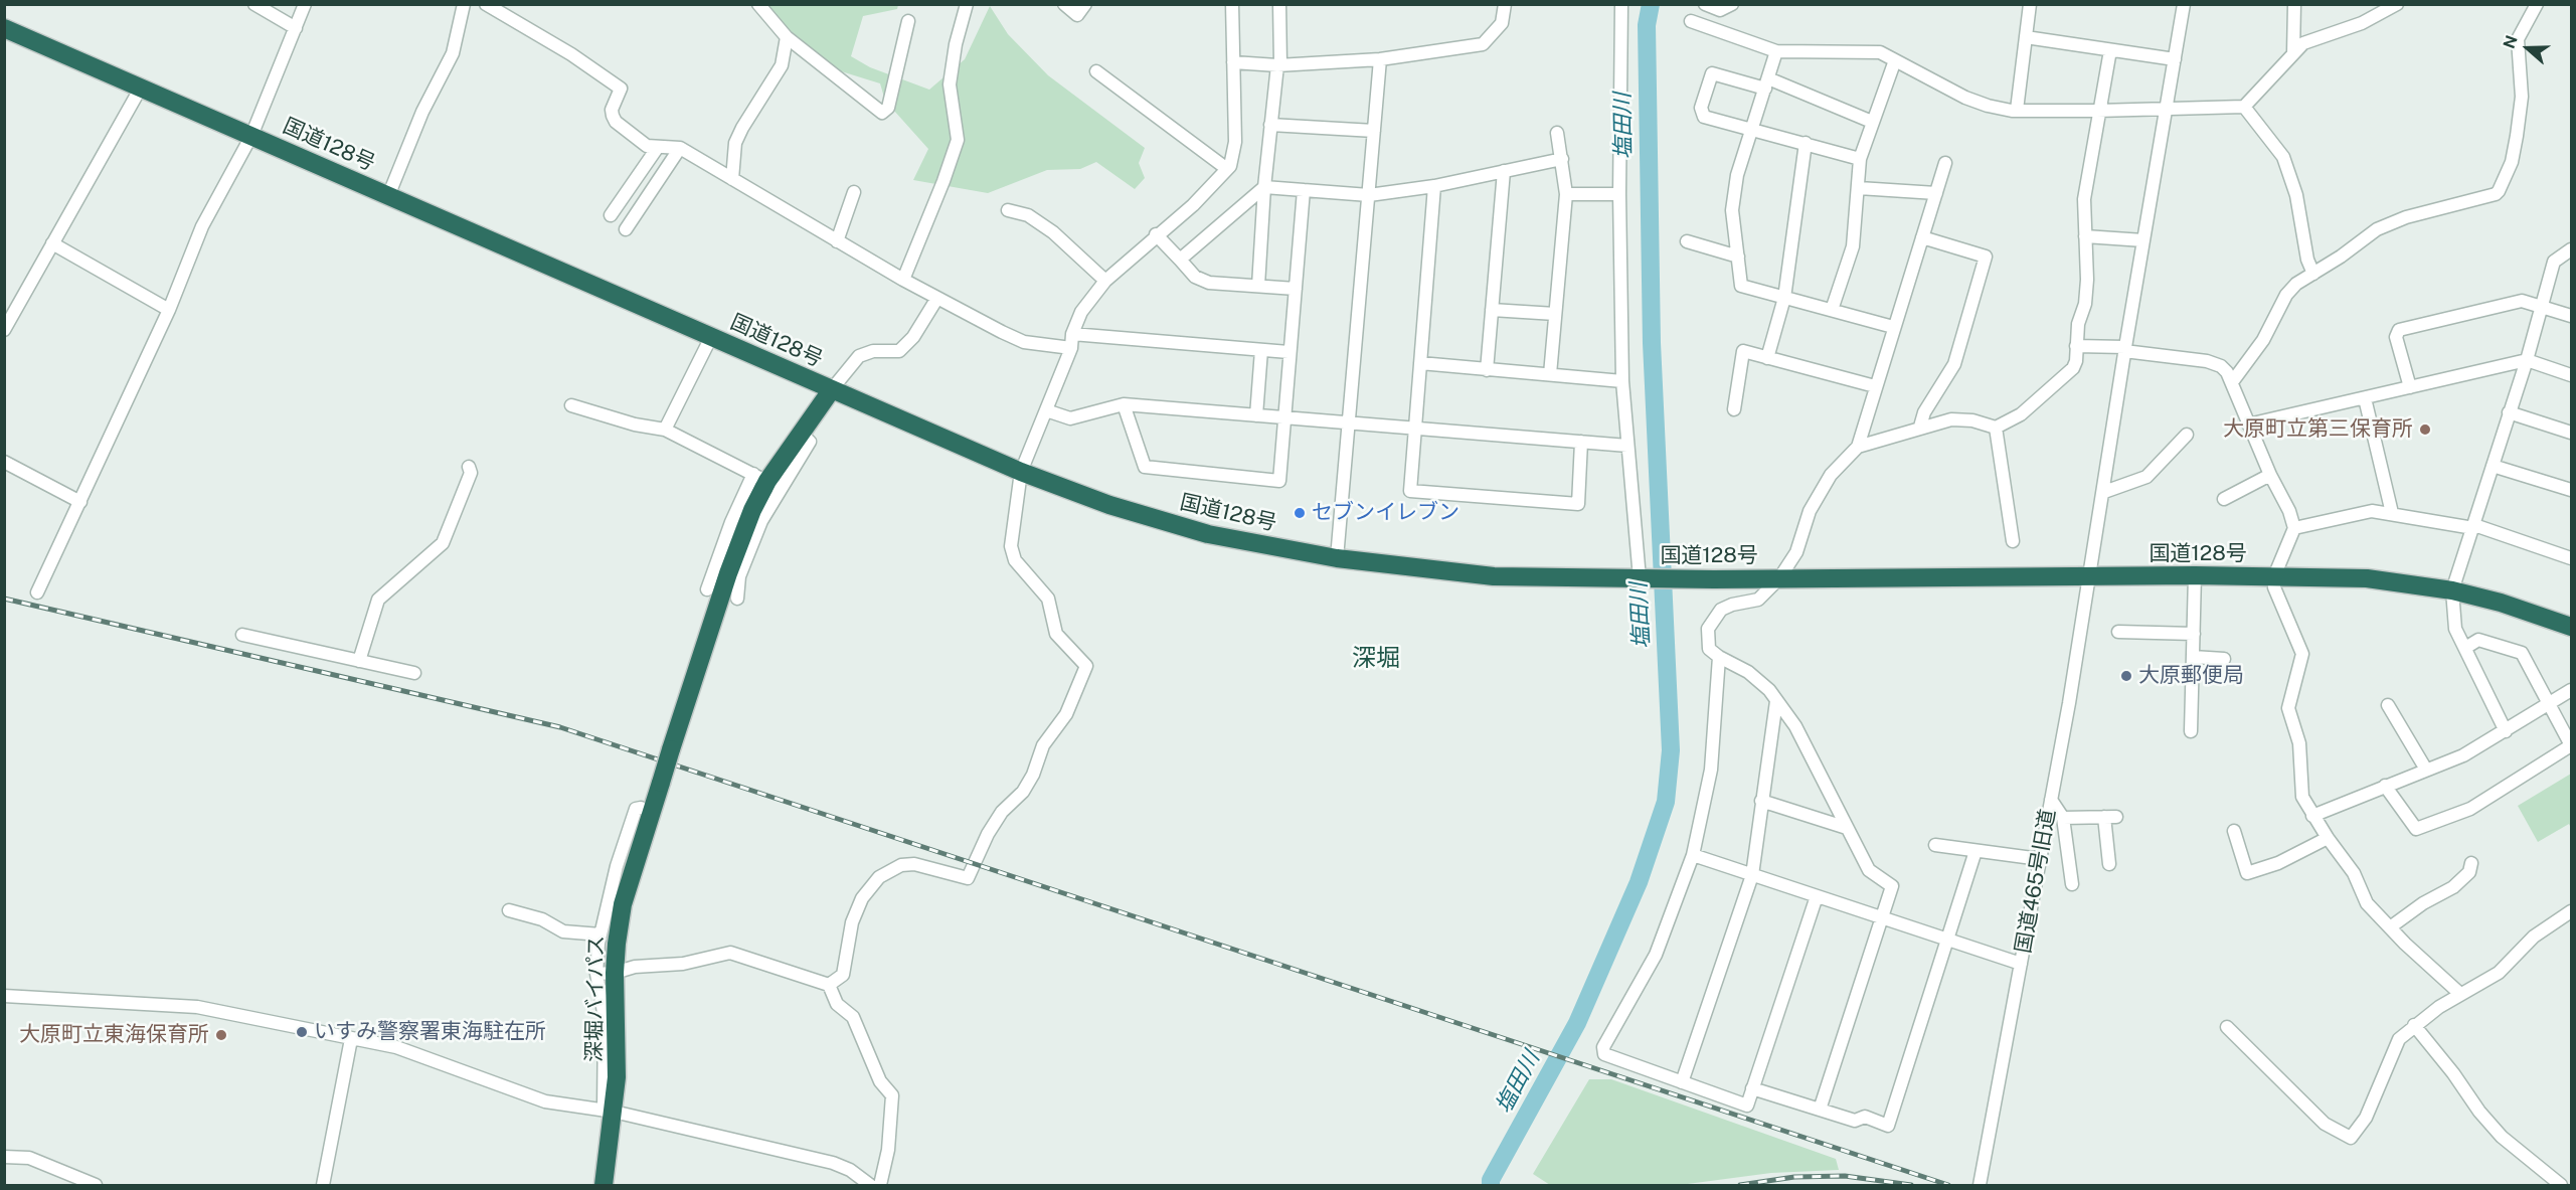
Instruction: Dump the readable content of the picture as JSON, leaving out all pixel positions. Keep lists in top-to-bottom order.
{
  "streets": {
    "highway": ["国道128号", "深堀バイパス"],
    "street": ["国道465号旧道"]
  },
  "crossings": [
    ["国道128号", "国道465号旧道"]
  ],
  "districts": ["深堀"],
  "water": ["塩田川"],
  "places": [
    "大原町立第三保育所",
    "セブンイレブン",
    "大原郵便局",
    "いすみ警察署東海駐在所",
    "大原町立東海保育所"
  ],
  "north": "left"
}
